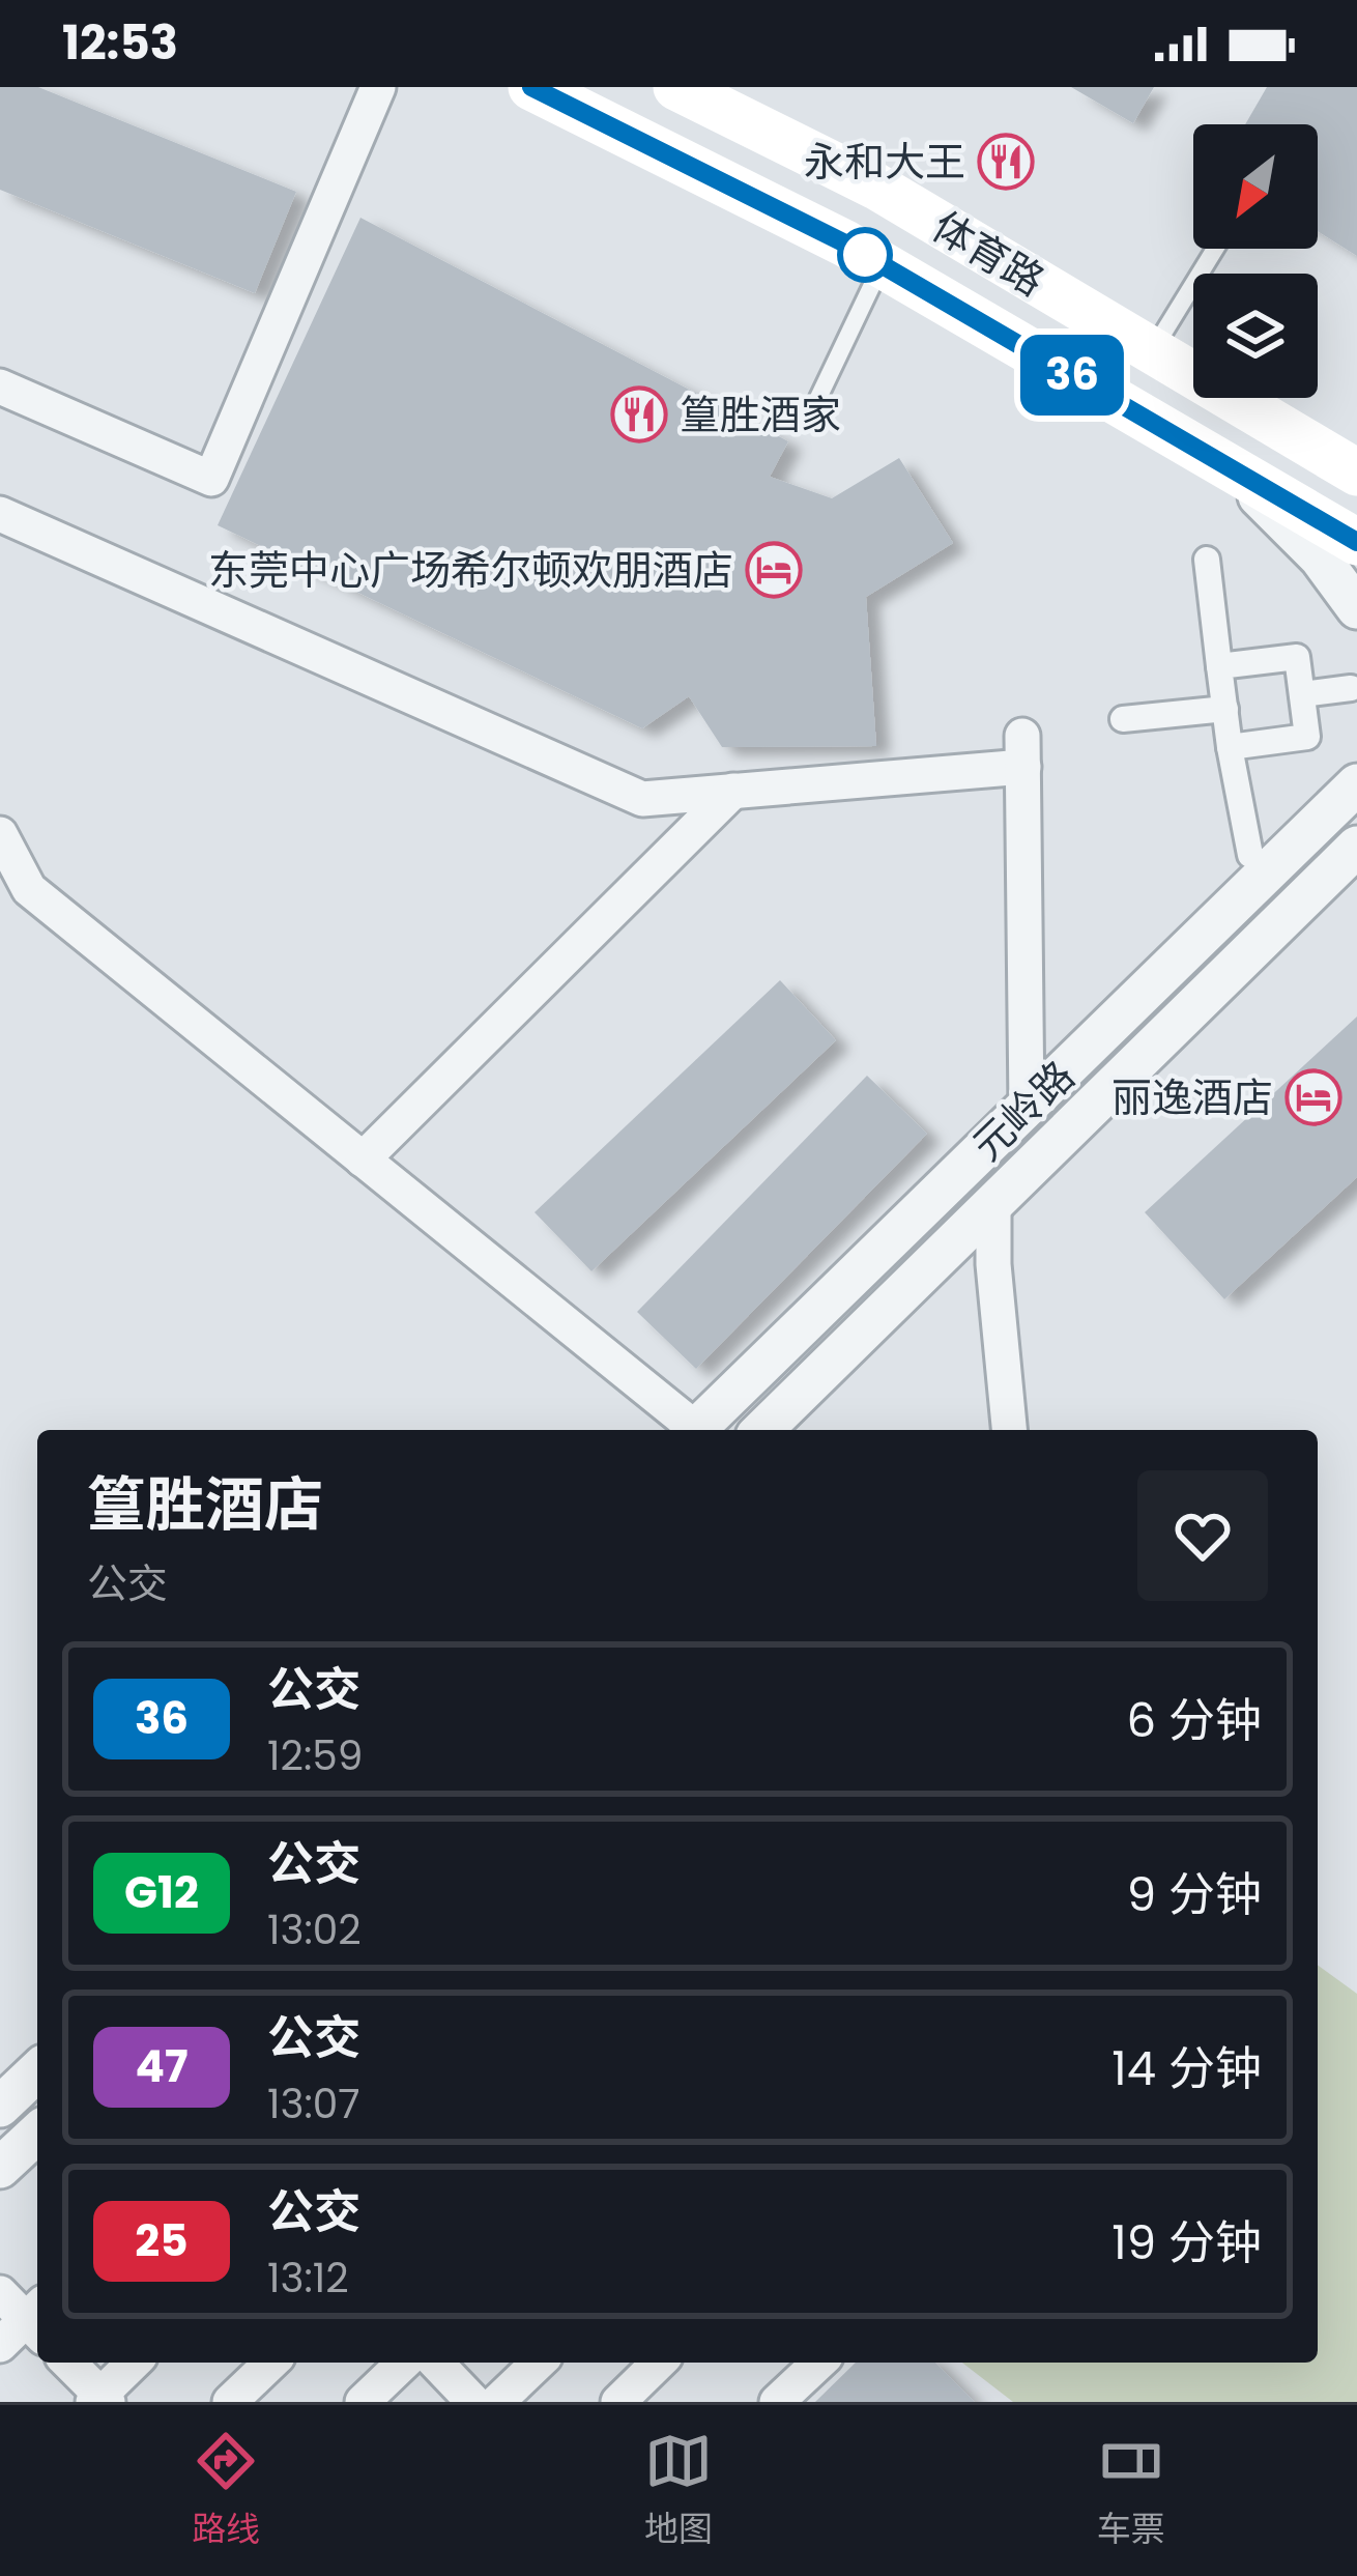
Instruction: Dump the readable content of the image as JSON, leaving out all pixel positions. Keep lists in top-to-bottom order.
{
  "streets": {
    "main road": ["体育路"],
    "street": ["元岭路"]
  },
  "places": {
    "restaurant": ["永和大王", "篁胜酒家"],
    "hotel": ["东莞中心广场希尔顿欢朋酒店", "丽逸酒店"]
  },
  "lines": ["bus line 36"],
  "north": "bottom left",
  "page": {
    "status": "12:53",
    "on_map": "36",
    "heading": ["篁胜酒店", "公交"],
    "list": [
      {
        "mark": "36",
        "name": "公交",
        "note": "12:59",
        "value": "6 分钟"
      },
      {
        "mark": "G12",
        "name": "公交",
        "note": "13:02",
        "value": "9 分钟"
      },
      {
        "mark": "47",
        "name": "公交",
        "note": "13:07",
        "value": "14 分钟"
      },
      {
        "mark": "25",
        "name": "公交",
        "note": "13:12",
        "value": "19 分钟"
      }
    ],
    "tabs": ["路线", "地图", "车票"]
  }
}
